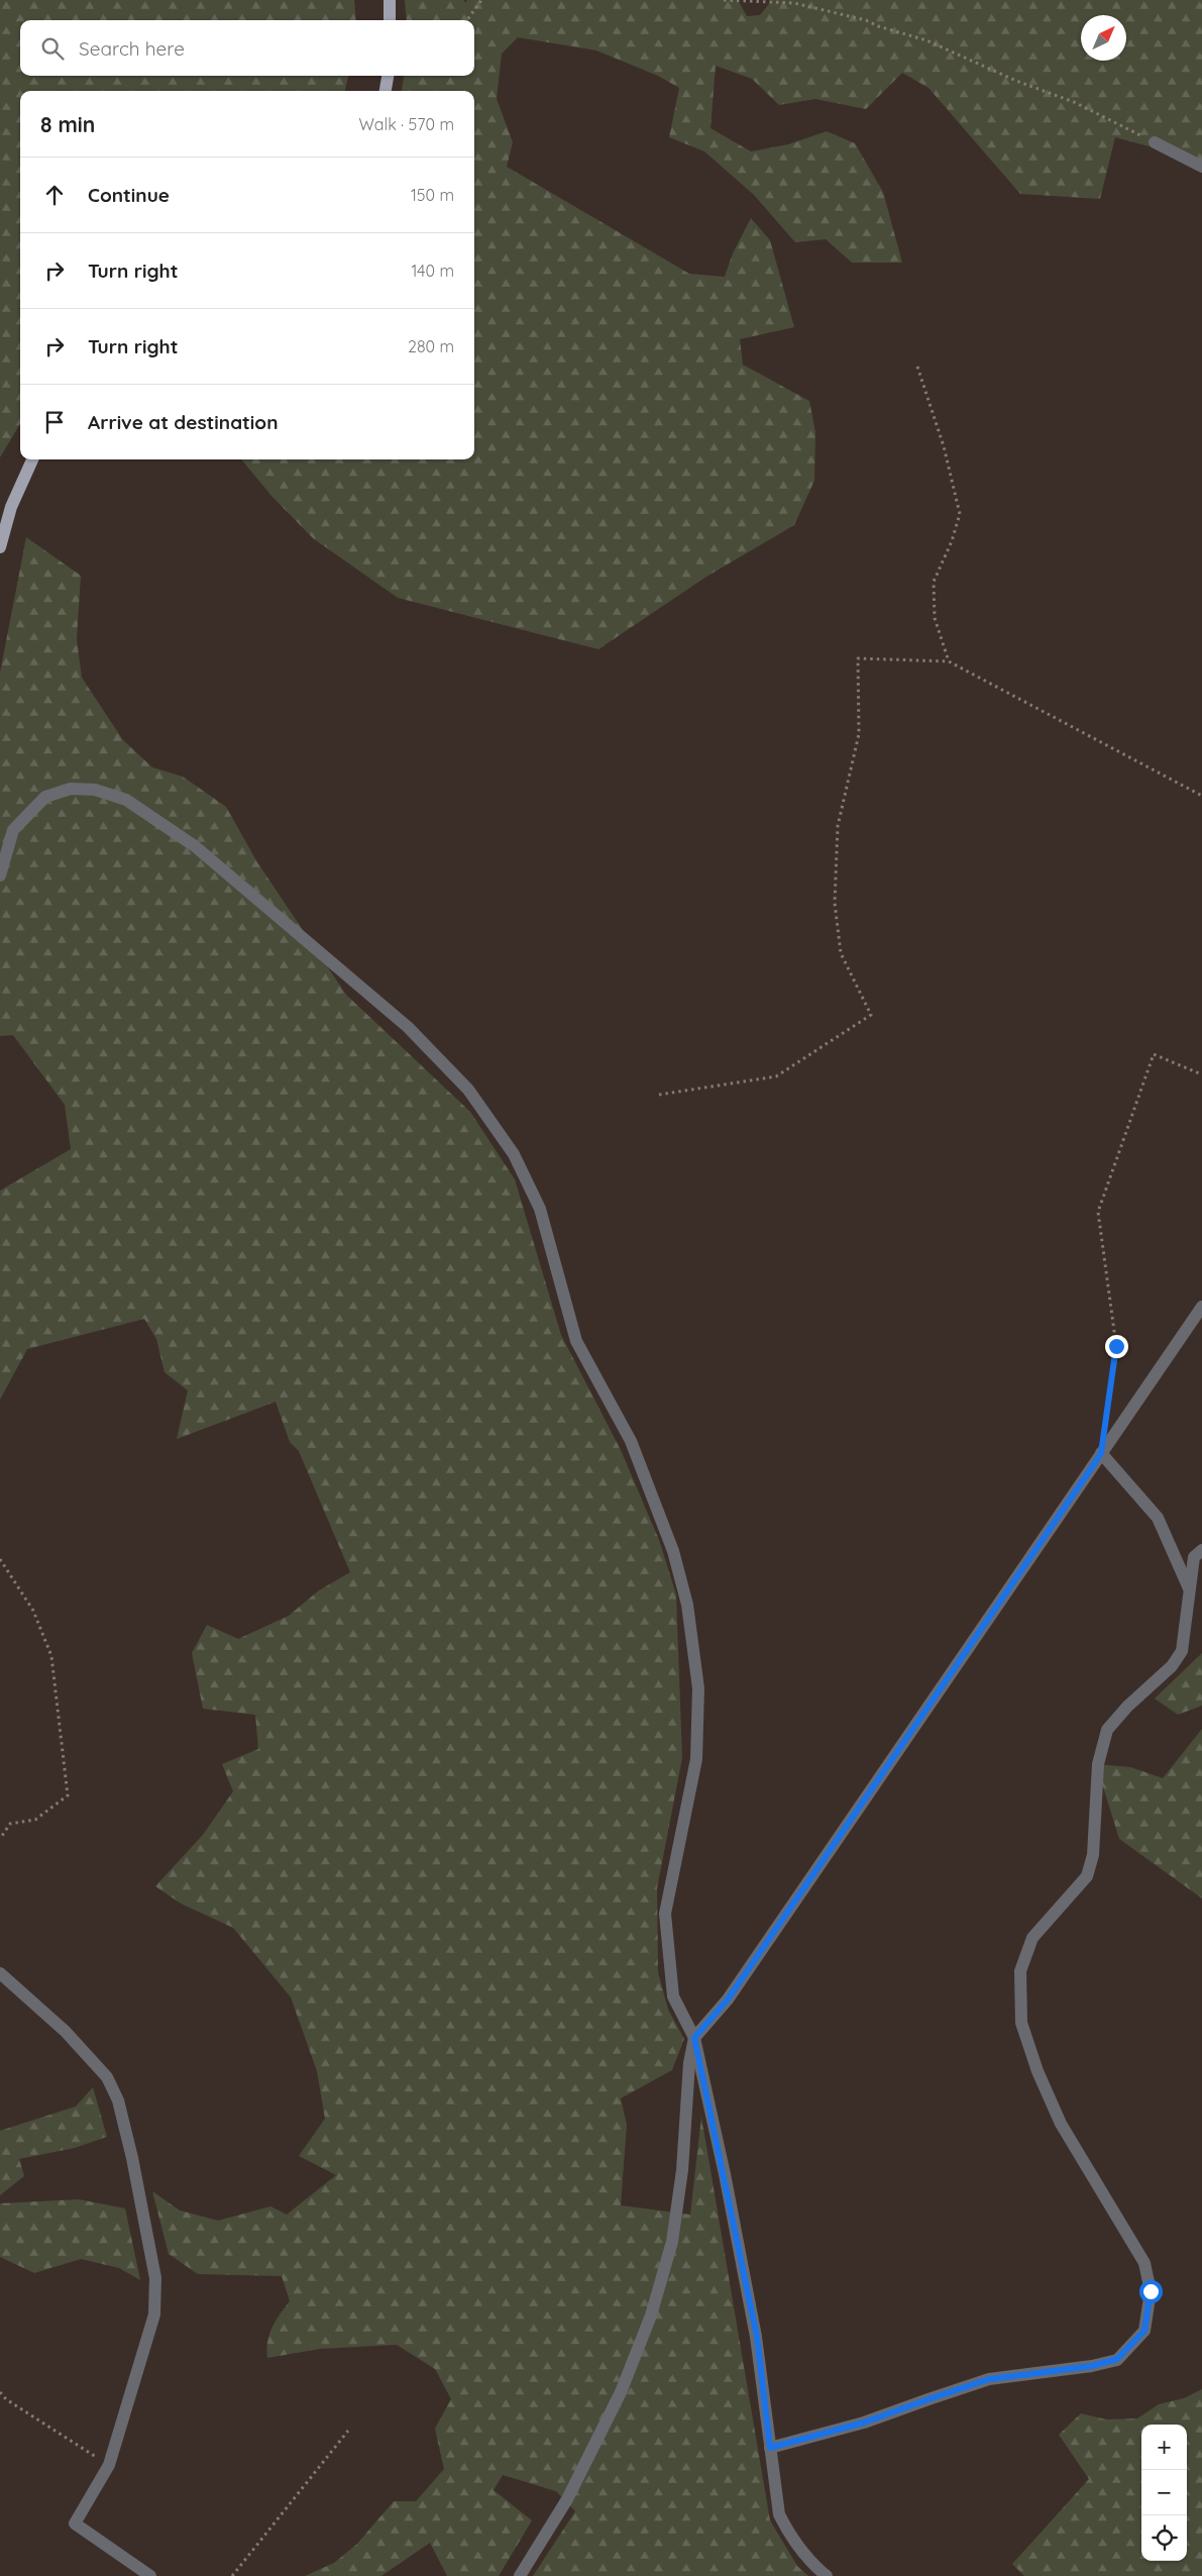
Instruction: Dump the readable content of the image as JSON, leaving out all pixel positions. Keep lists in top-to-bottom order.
{
  "north": "top right",
  "page": {
    "search": "Search here",
    "heading": ["8 min", "Walk · 570 m"],
    "list": [
      ["Continue", "150 m"],
      ["Turn right", "140 m"],
      ["Turn right", "280 m"],
      "Arrive at destination"
    ],
    "map_buttons": ["+", "−"]
  }
}
